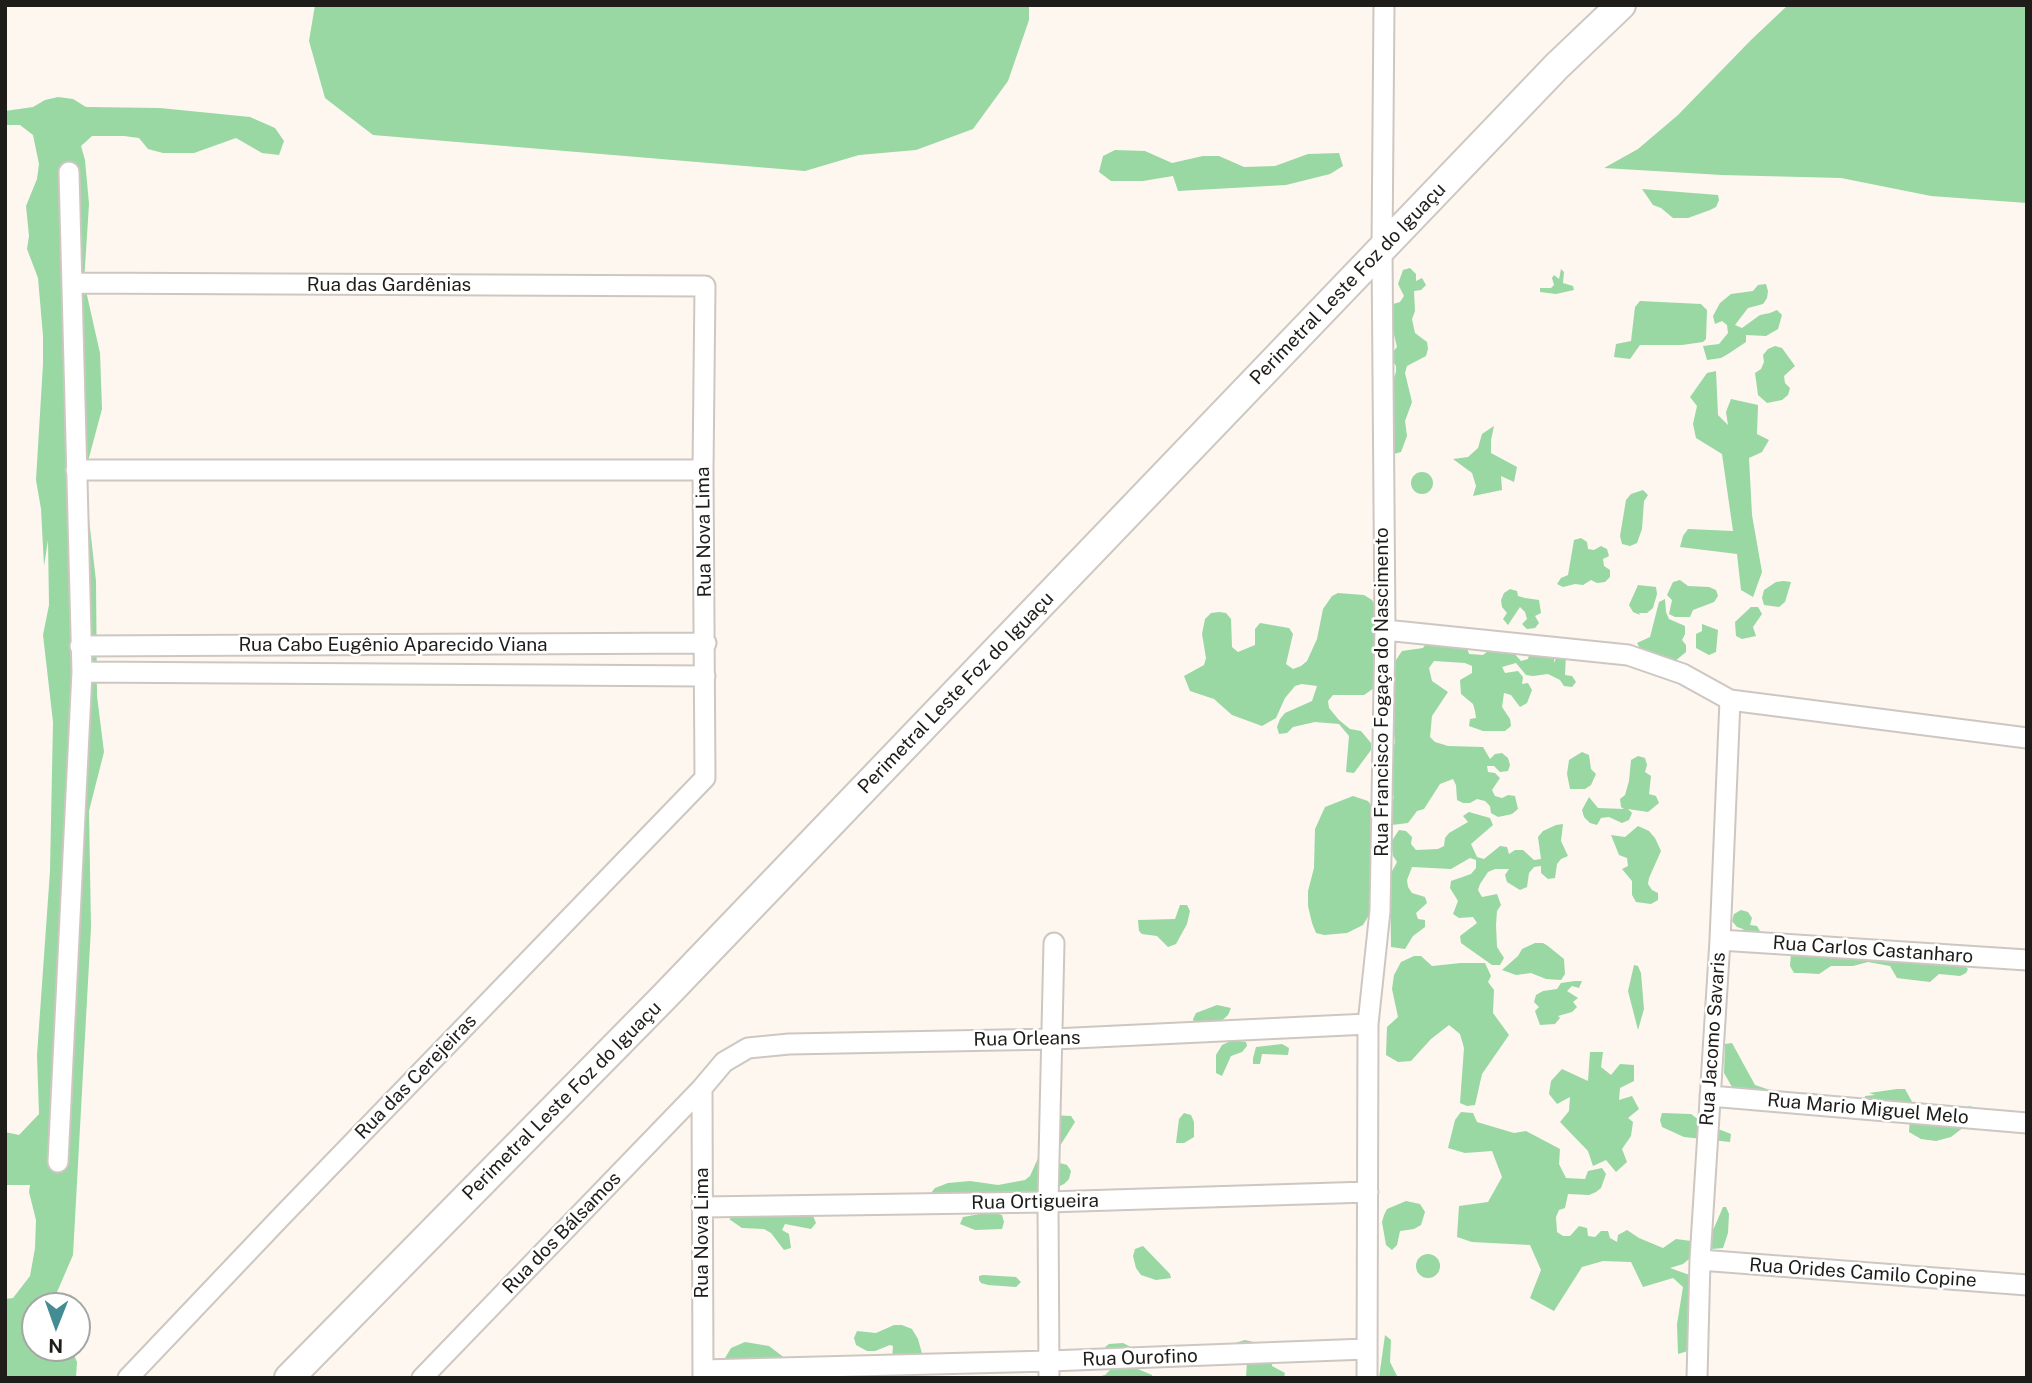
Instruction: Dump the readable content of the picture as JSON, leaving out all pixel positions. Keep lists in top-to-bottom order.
{
  "streets": {
    "highway": ["Perimetral Leste Foz do Iguaçu"],
    "street": [
      "Rua das Gardênias",
      "Rua Nova Lima",
      "Rua Cabo Eugênio Aparecido Viana",
      "Rua Francisco Fogaça do Nascimento",
      "Rua Carlos Castanharo",
      "Rua Orleans",
      "Rua Jacomo Savaris",
      "Rua das Cerejeiras",
      "Rua Mario Miguel Melo",
      "Rua Ortigueira",
      "Rua dos Bálsamos",
      "Rua Orides Camilo Copine",
      "Rua Ourofino"
    ]
  },
  "crossings": [
    ["Perimetral Leste Foz do Iguaçu", "Rua Francisco Fogaça do Nascimento"],
    ["Rua das Gardênias", "Rua Nova Lima"],
    ["Rua Nova Lima", "Rua Cabo Eugênio Aparecido Viana"],
    ["Rua Nova Lima", "Rua Orleans"],
    ["Rua Nova Lima", "Rua das Cerejeiras"],
    ["Rua Nova Lima", "Rua Ortigueira"],
    ["Rua Nova Lima", "Rua dos Bálsamos"],
    ["Rua Nova Lima", "Rua Ourofino"],
    ["Rua Francisco Fogaça do Nascimento", "Rua Orleans"],
    ["Rua Francisco Fogaça do Nascimento", "Rua Ortigueira"],
    ["Rua Francisco Fogaça do Nascimento", "Rua Ourofino"],
    ["Rua Carlos Castanharo", "Rua Jacomo Savaris"],
    ["Rua Orleans", "Rua dos Bálsamos"],
    ["Rua Jacomo Savaris", "Rua Mario Miguel Melo"],
    ["Rua Jacomo Savaris", "Rua Orides Camilo Copine"]
  ],
  "north": "bottom"
}
